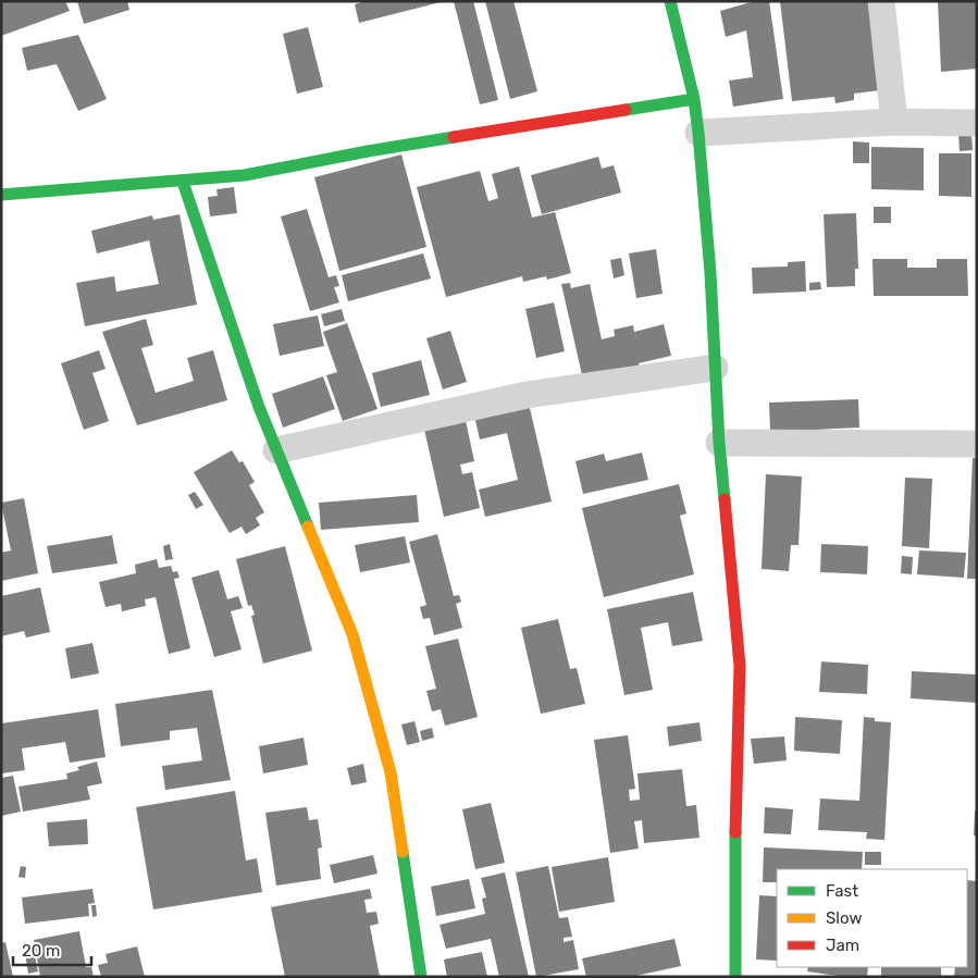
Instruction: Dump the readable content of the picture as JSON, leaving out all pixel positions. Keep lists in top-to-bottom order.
{
  "legend": ["Fast", "Slow", "Jam"],
  "scale_bar": "20 m"
}
